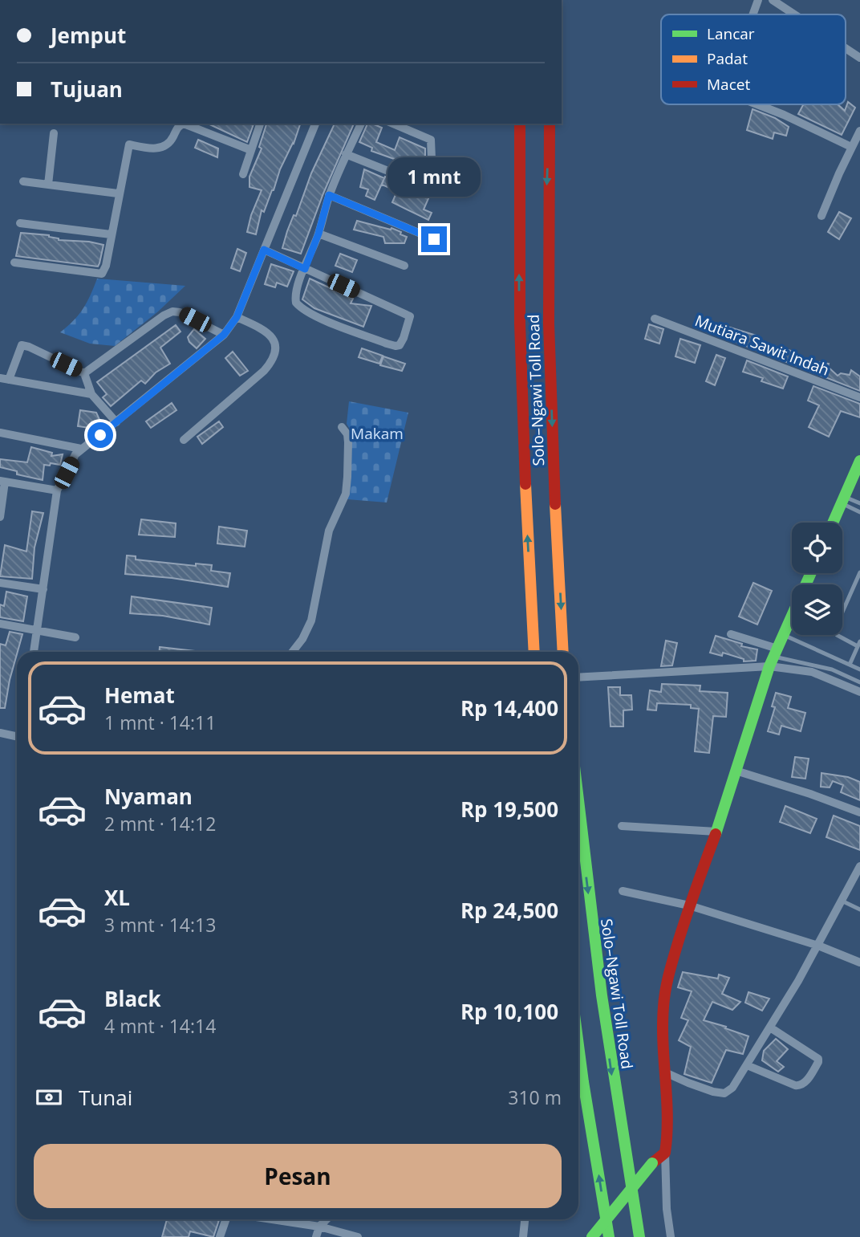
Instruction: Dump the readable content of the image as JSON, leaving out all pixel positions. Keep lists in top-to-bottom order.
{
  "streets": {
    "main road": ["Solo–Ngawi Toll Road"],
    "street": ["Mutiara Sawit Indah"]
  },
  "parks": ["Makam"],
  "legend": ["Lancar", "Padat", "Macet"],
  "page": {
    "banner": ["Jemput", "Tujuan"],
    "bubble": "1 mnt",
    "list": [
      {
        "name": "Hemat",
        "note": "1 mnt · 14:11",
        "value": "Rp 14,400"
      },
      {
        "name": "Nyaman",
        "note": "2 mnt · 14:12",
        "value": "Rp 19,500"
      },
      {
        "name": "XL",
        "note": "3 mnt · 14:13",
        "value": "Rp 24,500"
      },
      {
        "name": "Black",
        "note": "4 mnt · 14:14",
        "value": "Rp 10,100"
      }
    ],
    "pay": ["Tunai", "310 m"],
    "buttons": "Pesan"
  }
}
